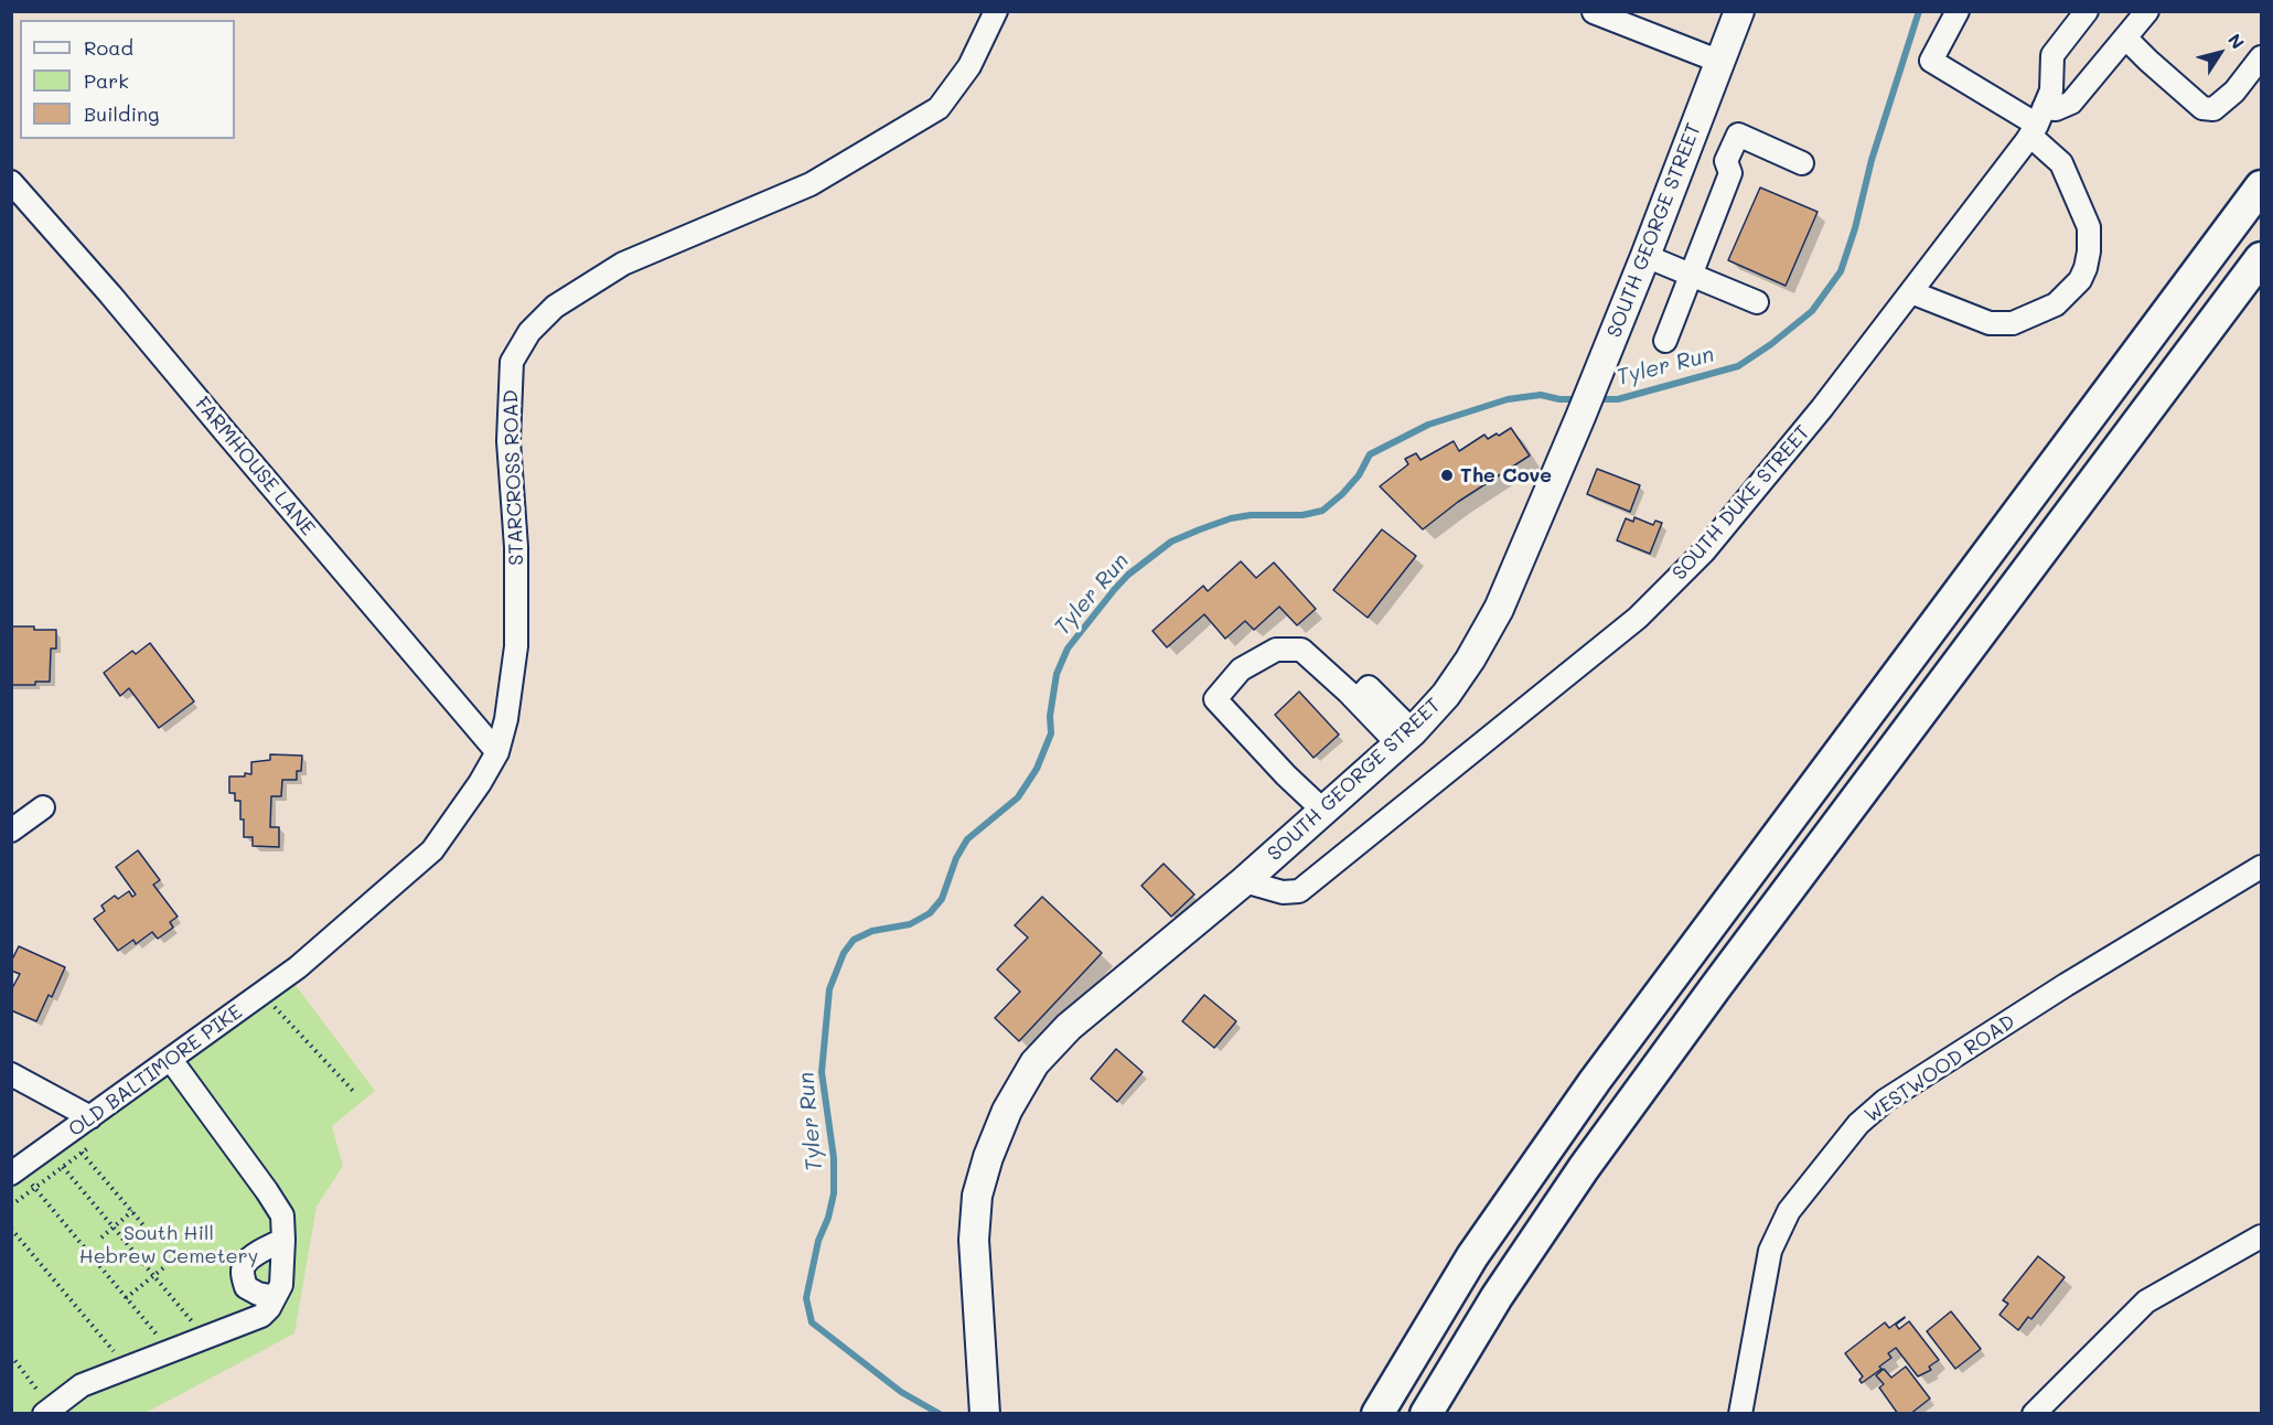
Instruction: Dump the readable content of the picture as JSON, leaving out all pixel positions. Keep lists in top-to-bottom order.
{
  "streets": {
    "main road": ["SOUTH GEORGE STREET"],
    "street": [
      "FARMHOUSE LANE",
      "STARCROSS ROAD",
      "SOUTH DUKE STREET",
      "WESTWOOD ROAD",
      "OLD BALTIMORE PIKE"
    ]
  },
  "crossings": [
    ["SOUTH GEORGE STREET", "SOUTH DUKE STREET"],
    ["FARMHOUSE LANE", "STARCROSS ROAD"],
    ["STARCROSS ROAD", "OLD BALTIMORE PIKE"]
  ],
  "water": ["Tyler Run"],
  "parks": ["South Hill Hebrew Cemetery"],
  "places": ["The Cove"],
  "legend": ["Road", "Park", "Building"],
  "north": "top right"
}
